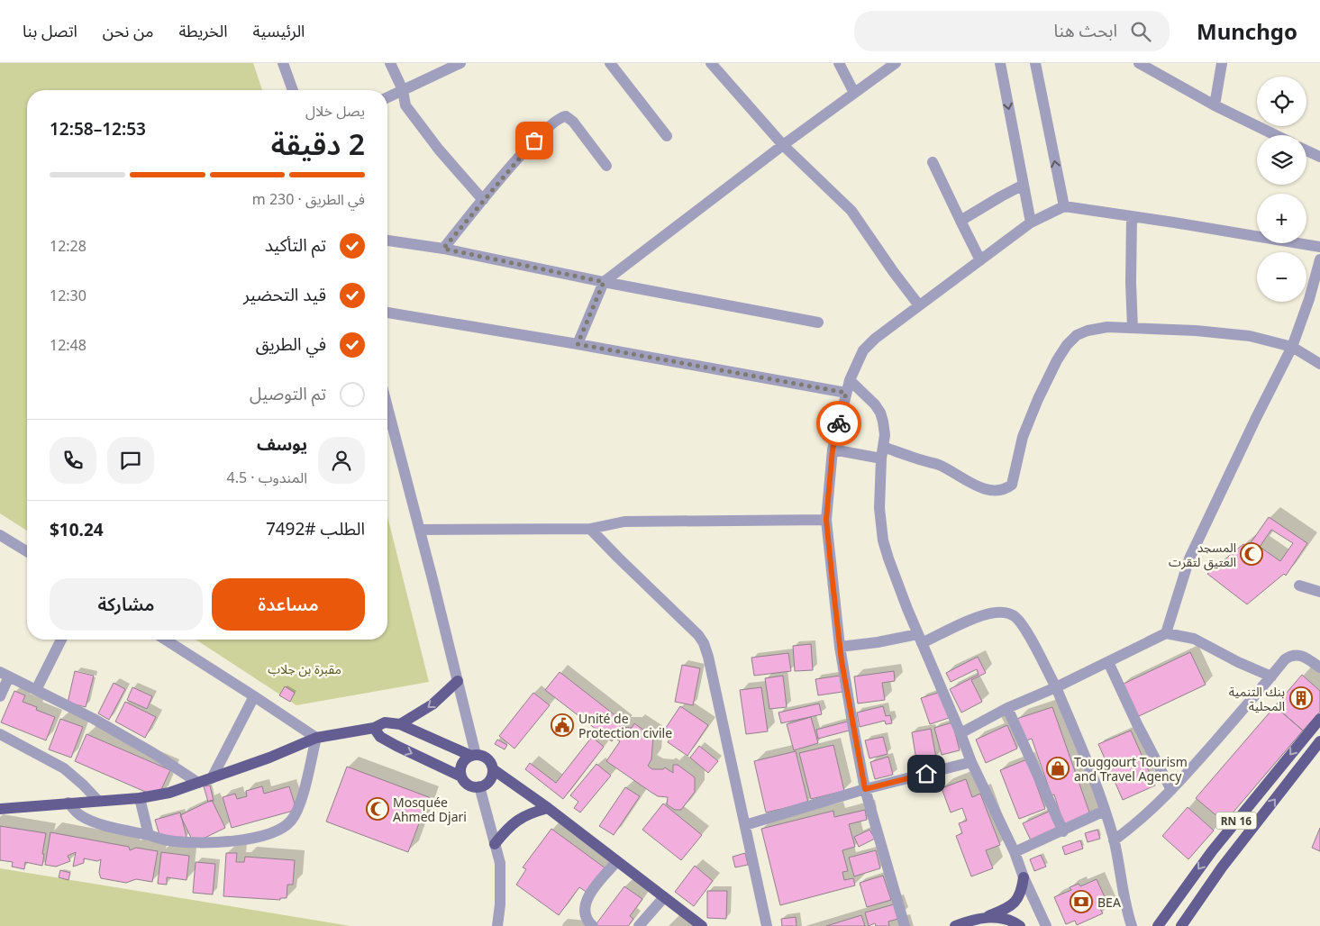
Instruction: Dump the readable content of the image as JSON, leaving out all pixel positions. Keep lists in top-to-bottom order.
{
  "streets": {
    "main road": ["RN 16"]
  },
  "parks": ["مقبرة بن جلاب"],
  "places": {
    "mosque": ["المسجد العتيق لتقرت", "Mosquée Ahmed Djari"],
    "building": ["بنك التنمية المحلية"],
    "public building": ["Unité de Protection civile"],
    "shop": ["Touggourt Tourism and Travel Agency"],
    "bank": ["BEA"]
  },
  "page": {
    "header": "Munchgo",
    "search": "ابحث هنا",
    "nav": [
      "الرئيسية",
      "الخريطة",
      "من نحن",
      "اتصل بنا"
    ],
    "map_buttons": ["+", "−"],
    "heading": ["2 دقيقة", "يصل خلال", "12:53–12:58"],
    "panel": [
      "يوسف",
      "المندوب · 4.5",
      "الطلب #7492",
      "$10.24"
    ],
    "bar": "في الطريق · 230 m",
    "list": [
      ["تم التأكيد", "12:28"],
      ["قيد التحضير", "12:30"],
      ["في الطريق", "12:48"],
      "تم التوصيل"
    ],
    "buttons": ["مساعدة", "مشاركة"]
  }
}
